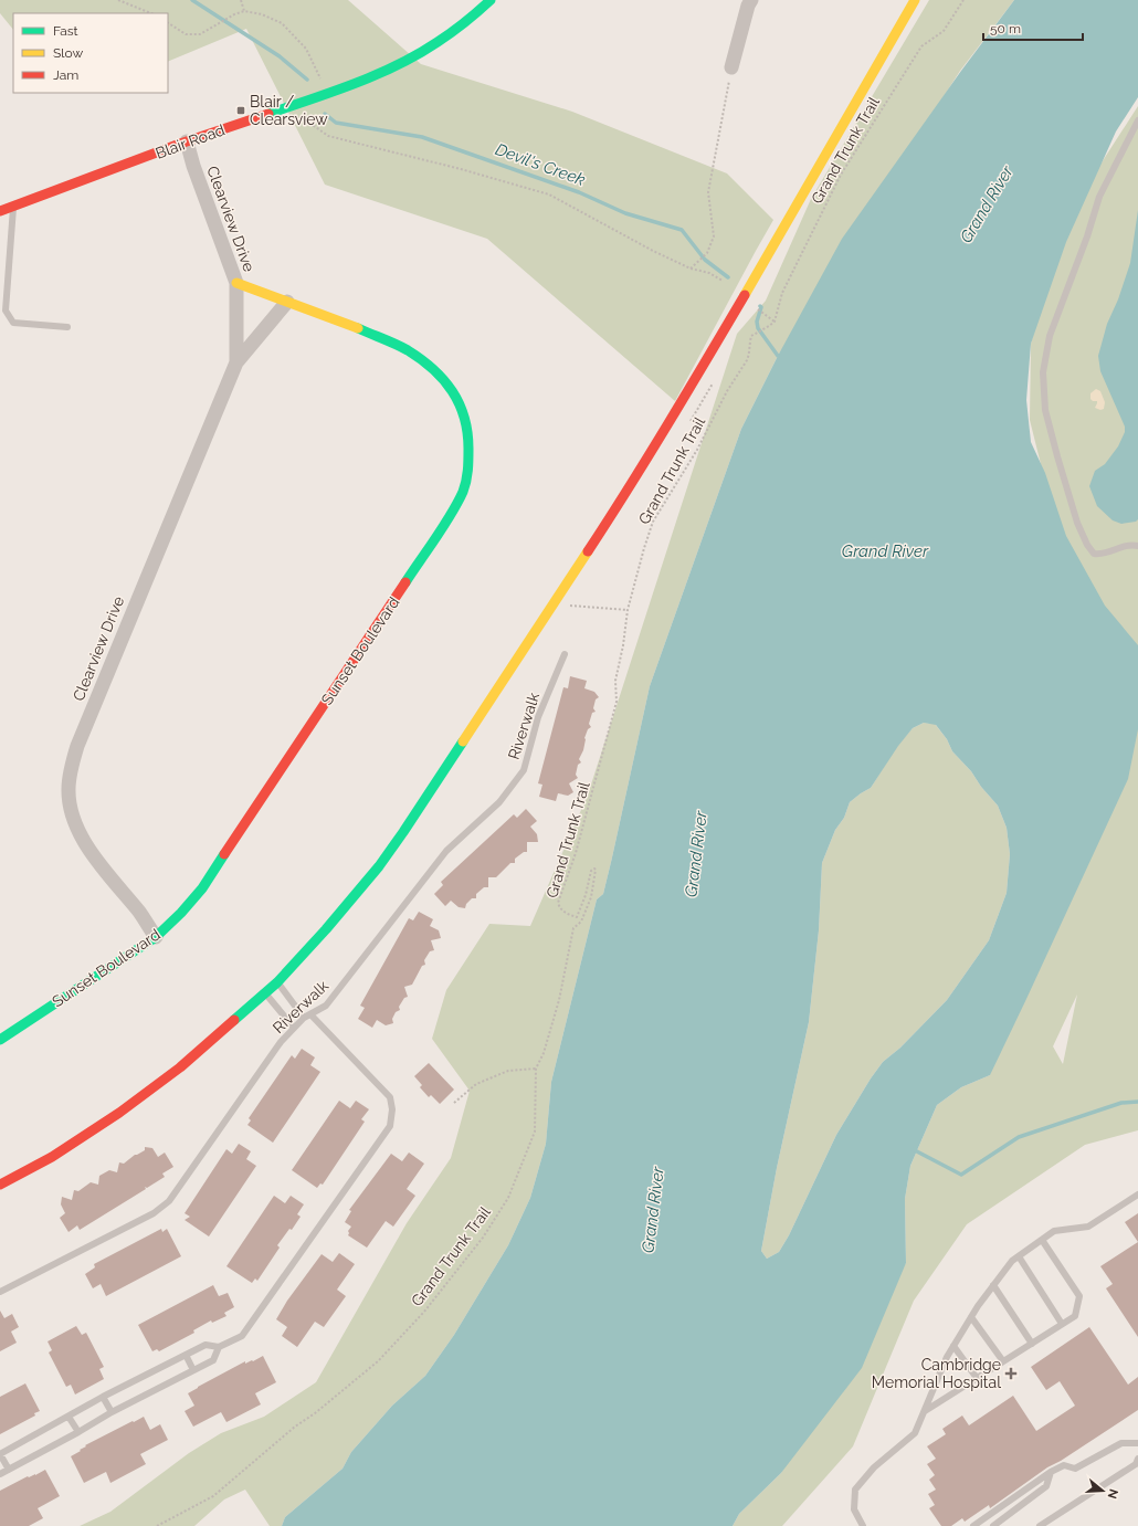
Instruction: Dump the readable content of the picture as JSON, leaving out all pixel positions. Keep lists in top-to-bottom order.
{
  "streets": {
    "street": ["Blair Road", "Clearview Drive", "Sunset Boulevard"],
    "lane": ["Riverwalk"],
    "path": ["Grand Trunk Trail"]
  },
  "crossings": [
    ["Blair Road", "Clearview Drive"],
    ["Clearview Drive", "Sunset Boulevard"]
  ],
  "water": ["Devil's Creek", "Grand River"],
  "places": {
    "transit": ["Blair / Clearsview"],
    "health": ["Cambridge Memorial Hospital"]
  },
  "legend": ["Fast", "Slow", "Jam"],
  "scale_bar": "50 m",
  "north": "right"
}
